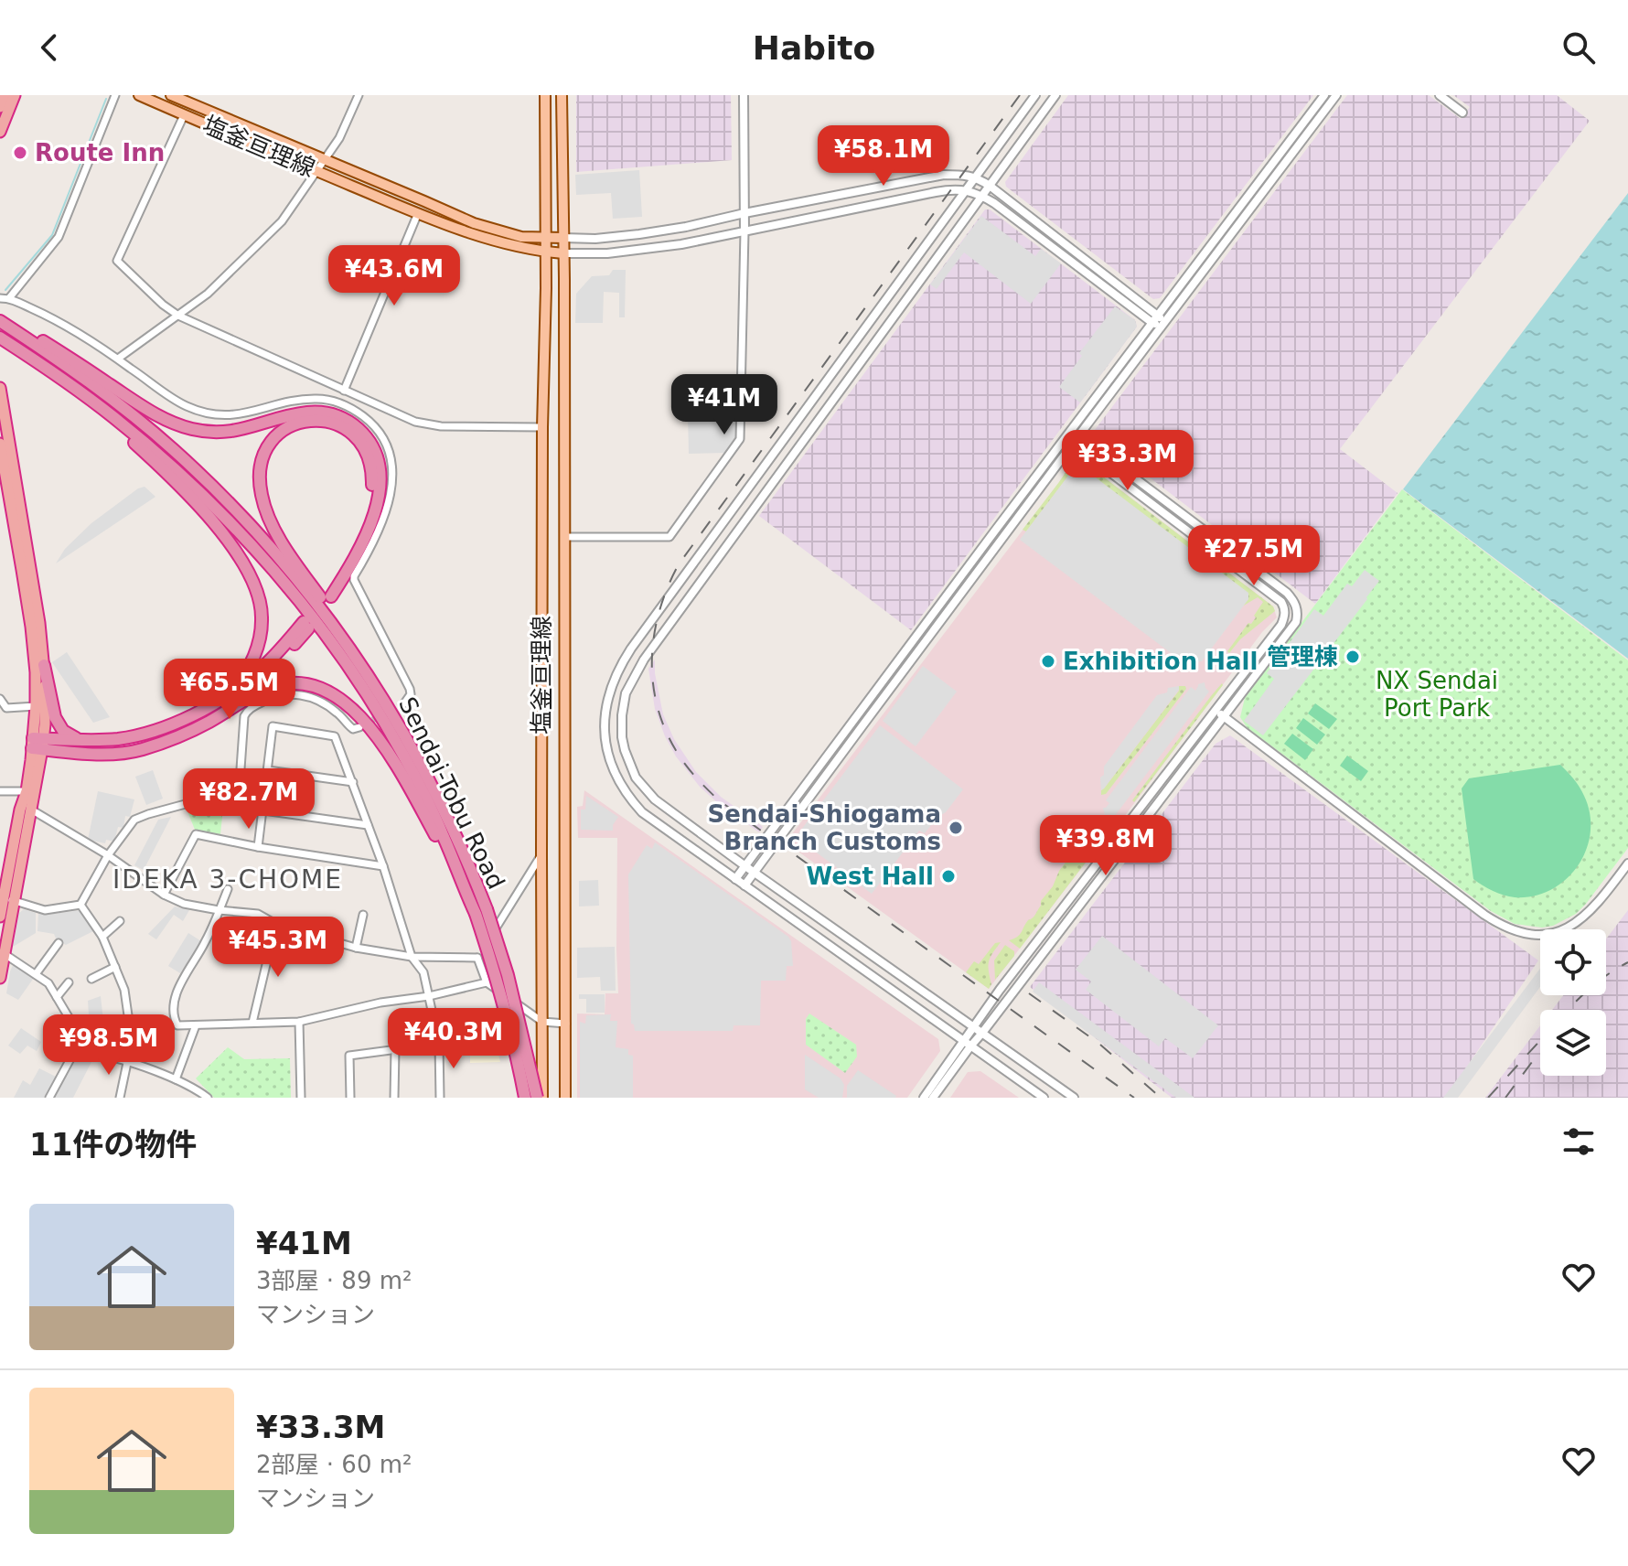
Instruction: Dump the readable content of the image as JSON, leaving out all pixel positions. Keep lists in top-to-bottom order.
{
  "streets": {
    "highway": ["Sendai-Tobu Road"],
    "main road": ["塩釜亘理線"]
  },
  "crossings": [
    ["塩釜亘理線", "Sendai-Tobu Road"]
  ],
  "districts": ["IDEKA 3-CHOME"],
  "parks": ["NX Sendai Port Park"],
  "places": [
    "Route Inn",
    "管理棟",
    "Exhibition Hall",
    "Sendai-Shiogama Branch Customs",
    "West Hall"
  ],
  "page": {
    "header": "Habito",
    "price": [
      "¥58.1M",
      "¥43.6M",
      "¥41M",
      "¥33.3M",
      "¥27.5M",
      "¥65.5M",
      "¥82.7M",
      "¥39.8M",
      "¥45.3M",
      "¥40.3M",
      "¥98.5M"
    ],
    "heading": "11件の物件",
    "list": [
      {
        "name": "¥41M",
        "note": "3部屋 · 89 m² · マンション"
      },
      {
        "name": "¥33.3M",
        "note": "2部屋 · 60 m² · マンション"
      }
    ]
  }
}
